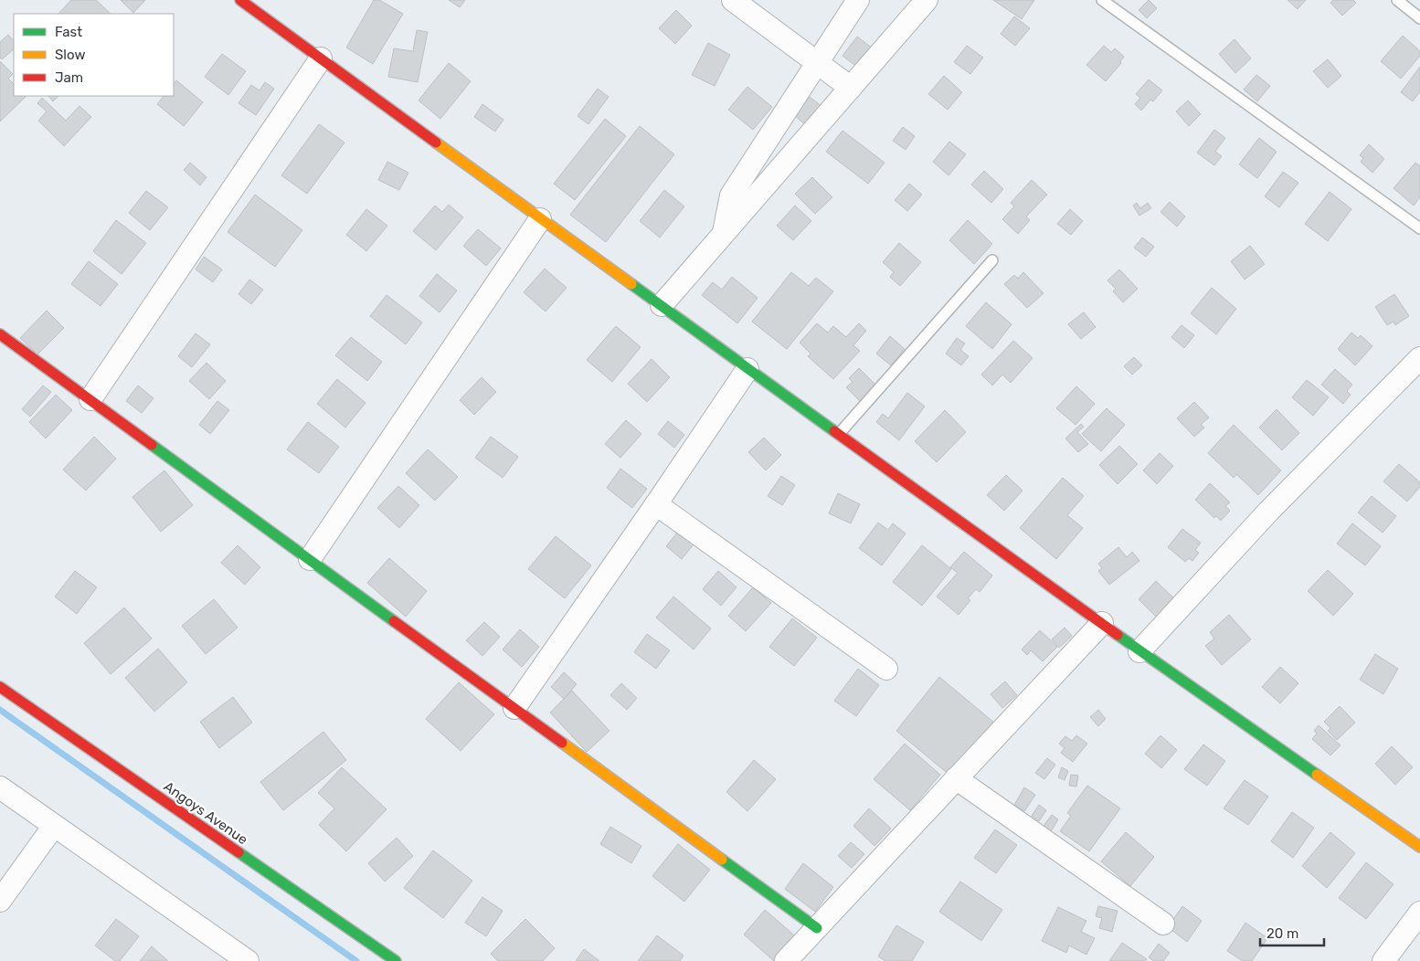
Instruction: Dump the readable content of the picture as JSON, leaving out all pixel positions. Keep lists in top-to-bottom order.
{
  "streets": {
    "street": ["Angoys Avenue"]
  },
  "legend": ["Fast", "Slow", "Jam"],
  "scale_bar": "20 m"
}
